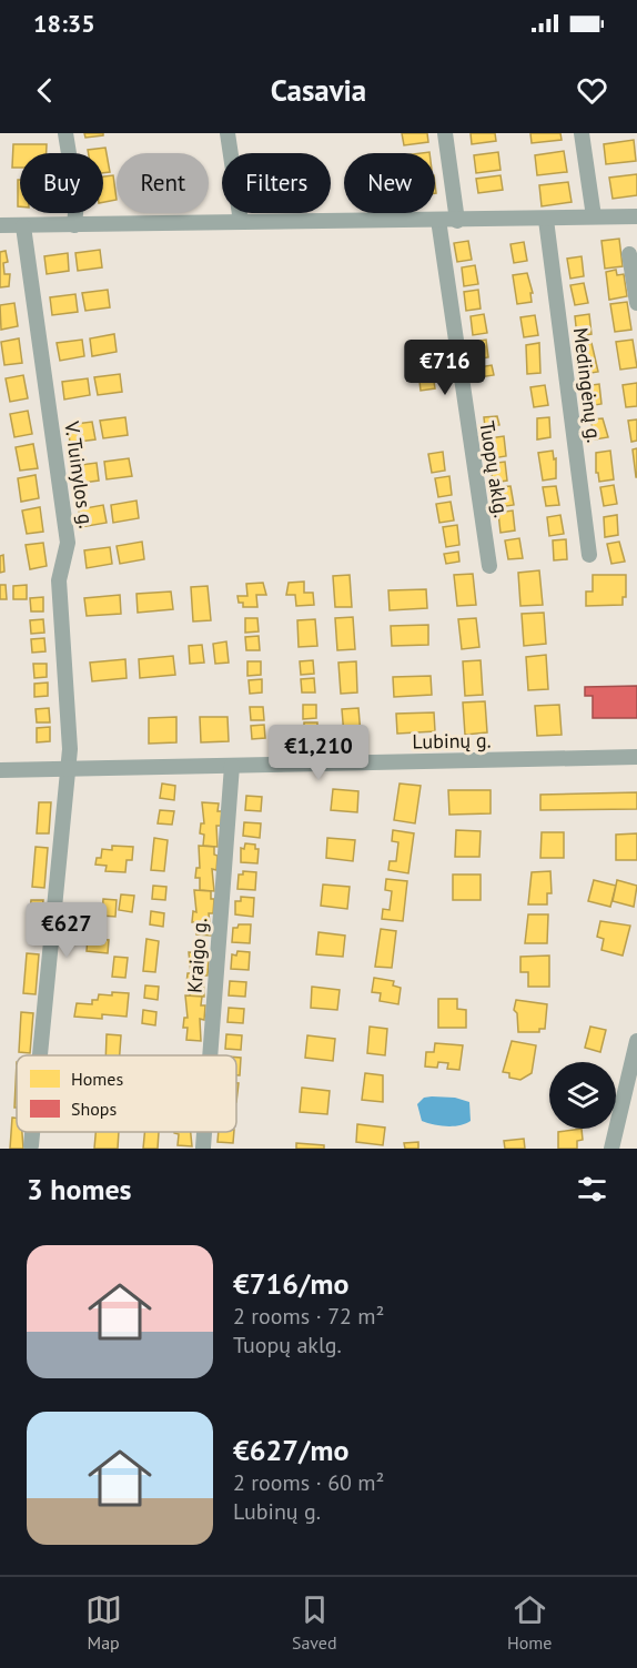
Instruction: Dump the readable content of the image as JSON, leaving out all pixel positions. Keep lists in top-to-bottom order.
{
  "streets": {
    "street": [
      "Medingėnų g.",
      "Tuopų aklg.",
      "V. Tuinylos g.",
      "Lubinų g.",
      "Kraigo g."
    ]
  },
  "crossings": [
    ["V. Tuinylos g.", "Lubinų g."],
    ["Lubinų g.", "Kraigo g."]
  ],
  "legend": ["Homes", "Shops"],
  "page": {
    "status": "18:35",
    "header": "Casavia",
    "chip": [
      "Buy",
      "Rent",
      "Filters",
      "New"
    ],
    "price": ["€716", "€1,210", "€627"],
    "heading": "3 homes",
    "list": [
      {
        "name": "€716/mo",
        "note": "2 rooms · 72 m² · Tuopų aklg."
      },
      {
        "name": "€627/mo",
        "note": "2 rooms · 60 m² · Lubinų g."
      }
    ],
    "tabs": ["Map", "Saved", "Home"]
  }
}
